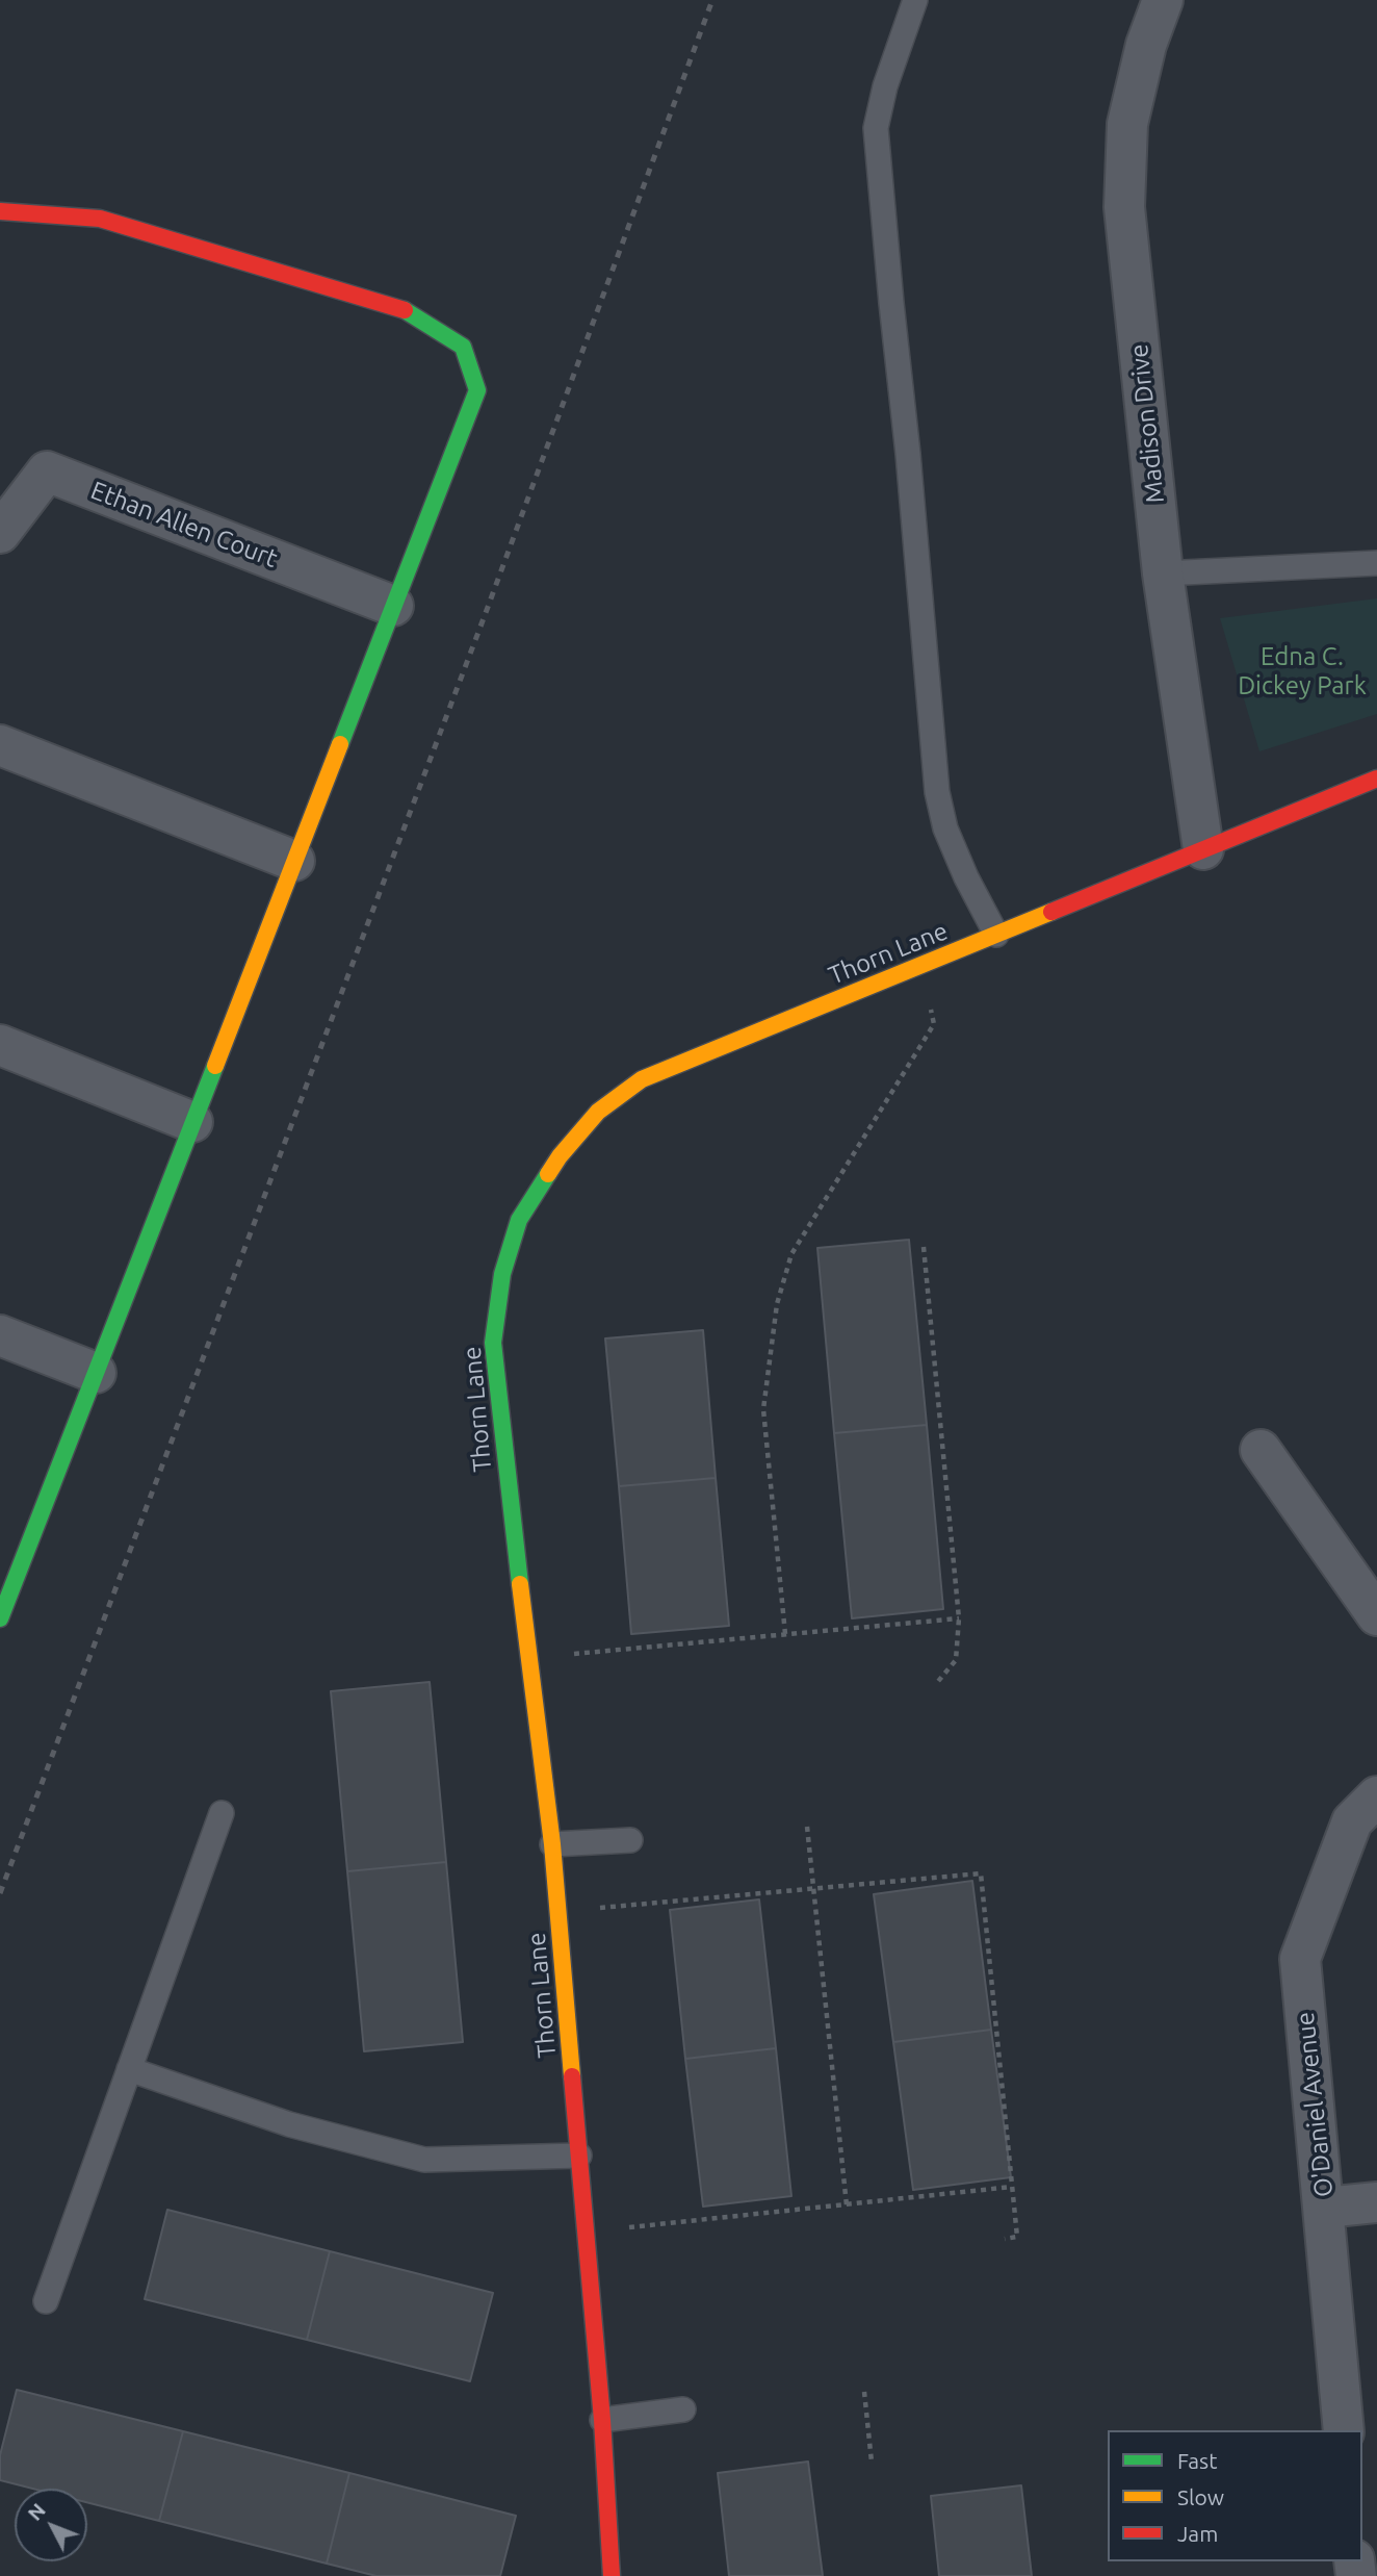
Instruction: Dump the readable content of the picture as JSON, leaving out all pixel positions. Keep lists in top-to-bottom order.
{
  "streets": {
    "street": [
      "Madison Drive",
      "Ethan Allen Court",
      "Thorn Lane",
      "O'Daniel Avenue"
    ]
  },
  "crossings": [
    ["Madison Drive", "Thorn Lane"]
  ],
  "parks": ["Edna C. Dickey Park"],
  "legend": ["Fast", "Slow", "Jam"],
  "north": "top left"
}
